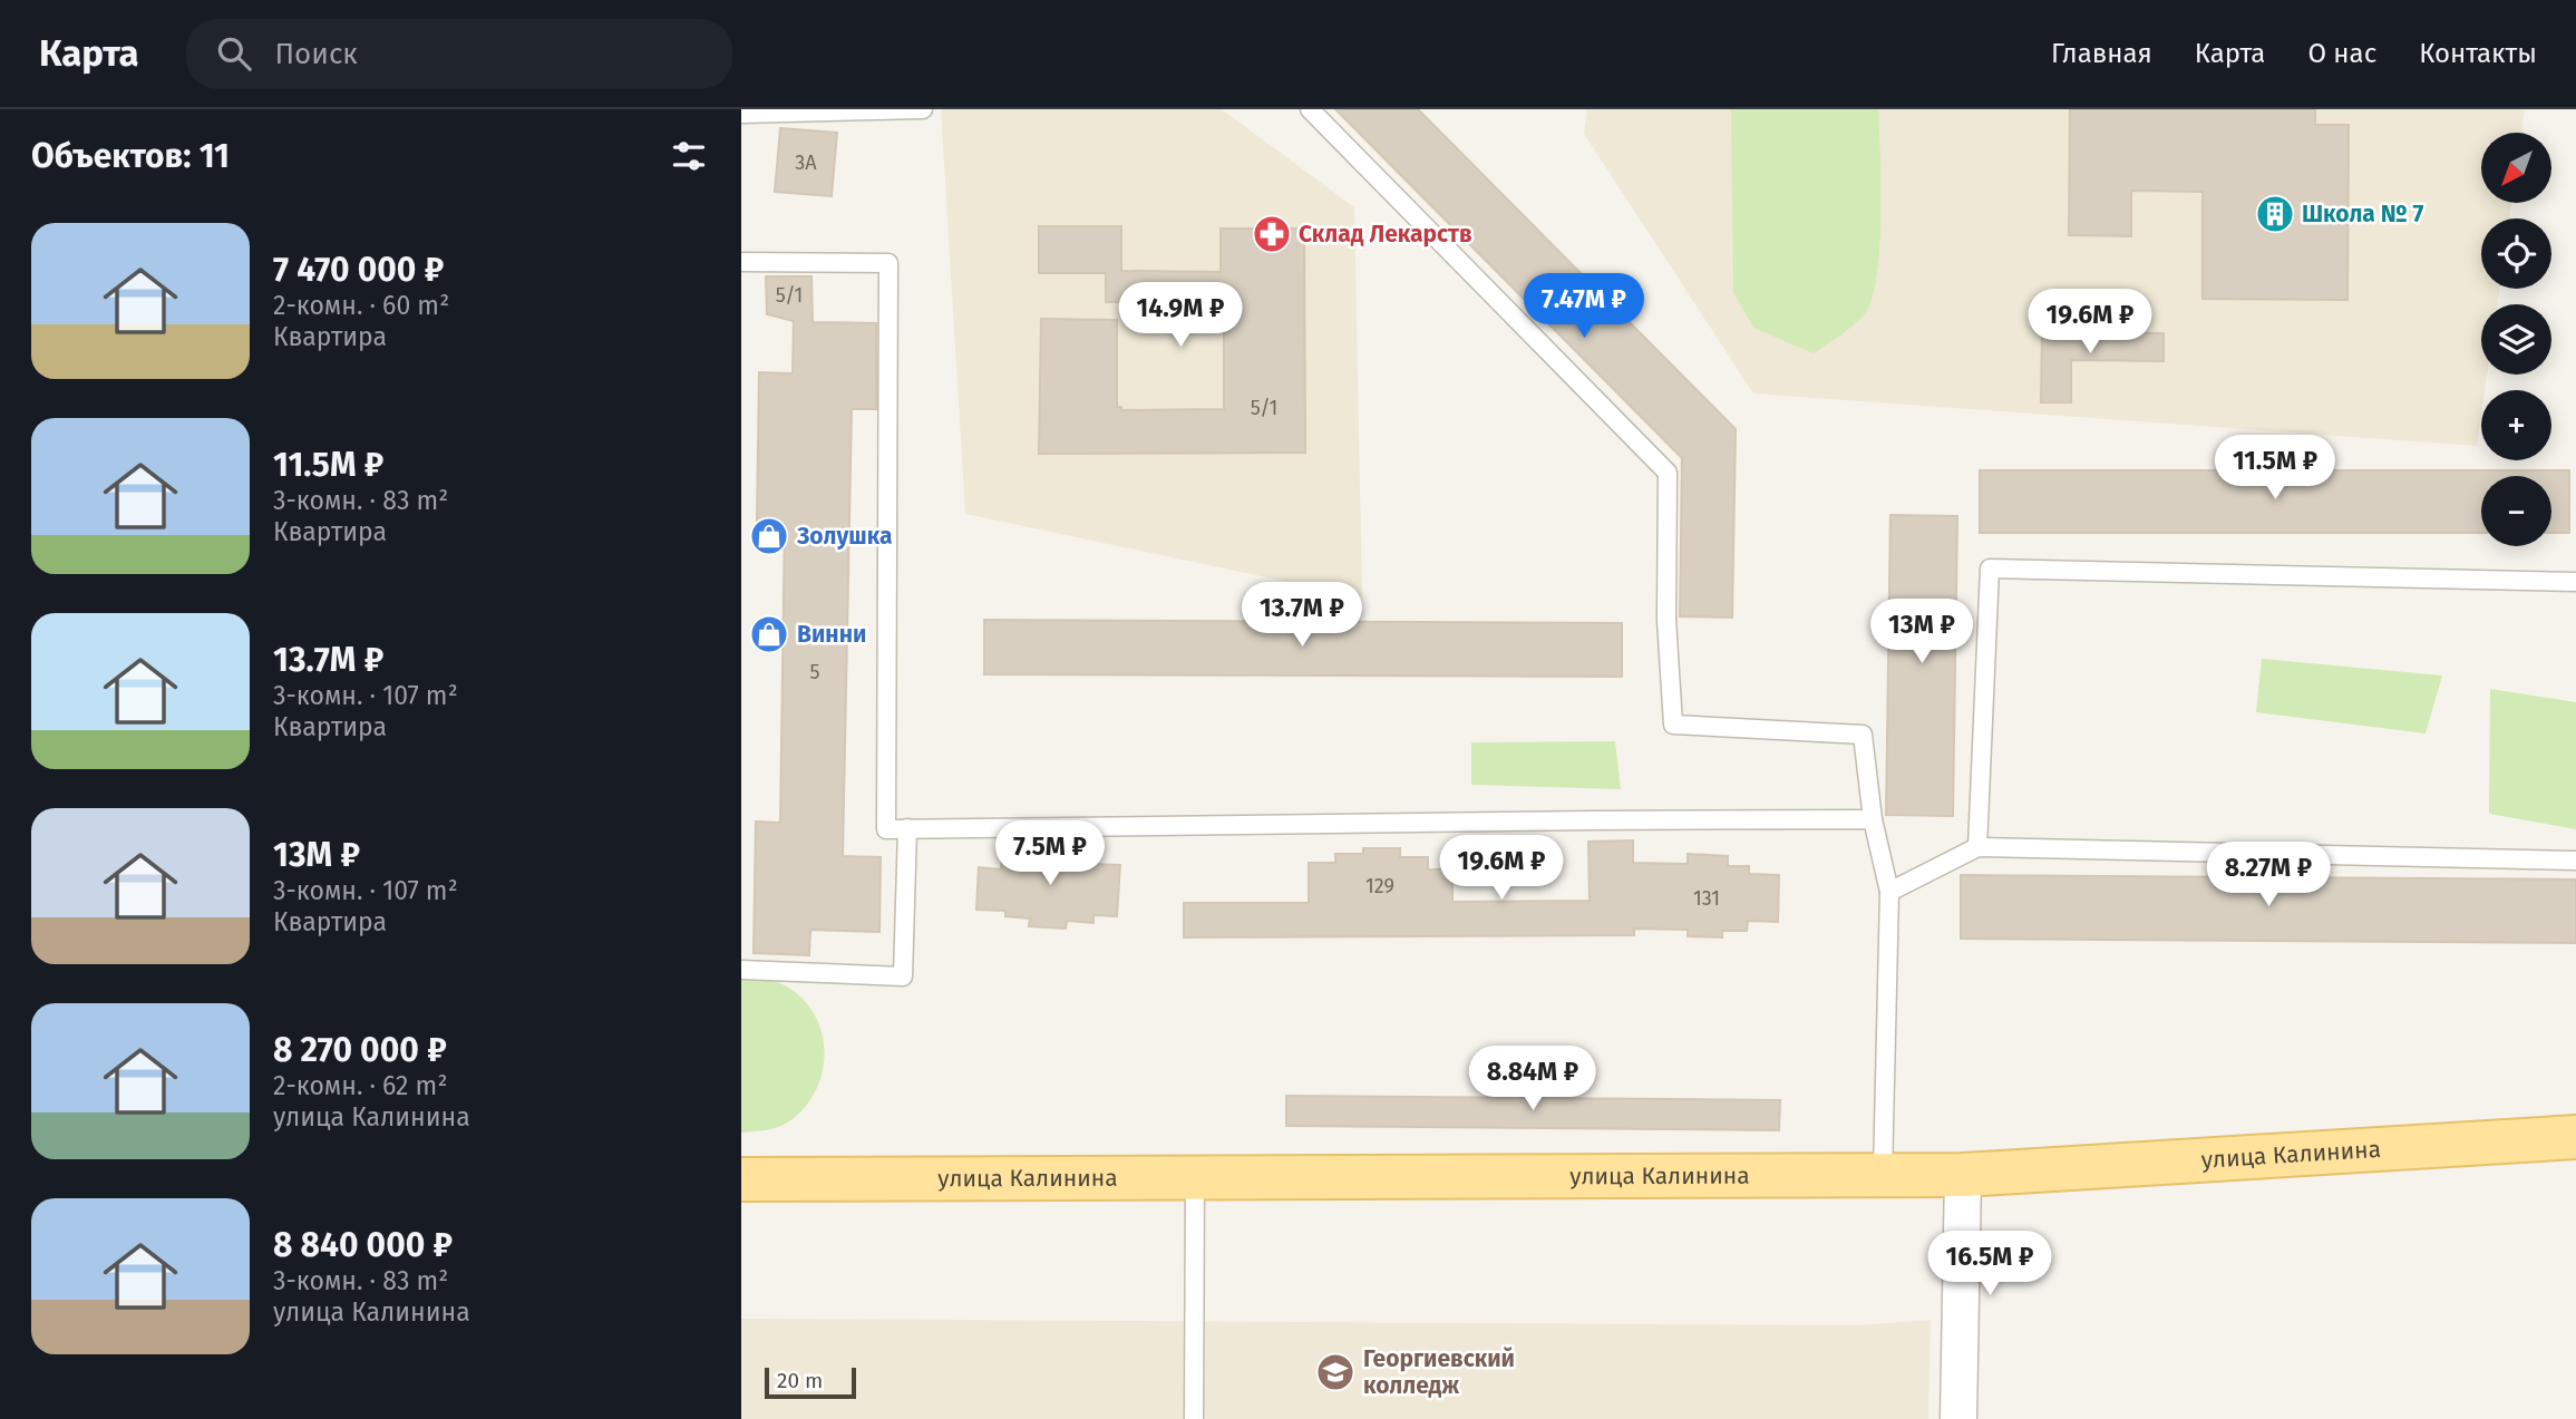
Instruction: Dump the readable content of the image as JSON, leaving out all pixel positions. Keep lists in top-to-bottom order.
{
  "streets": {
    "main road": ["улица Калинина"]
  },
  "places": {
    "building": ["Школа № 7"],
    "pharmacy": ["Склад Лекарств"],
    "shop": ["Золушка", "Винни"],
    "school or university": ["Георгиевский колледж"]
  },
  "house_numbers": [
    "3А",
    "5/1",
    "5/1",
    "5",
    "129",
    "131"
  ],
  "scale_bar": "20 m",
  "north": "bottom left",
  "page": {
    "header": "Карта",
    "search": "Поиск",
    "nav": [
      "Главная",
      "Карта",
      "О нас",
      "Контакты"
    ],
    "heading": "Объектов: 11",
    "map_buttons": ["+", "−"],
    "list": [
      {
        "name": "7 470 000 ₽",
        "note": "2-комн. · 60 m² · Квартира"
      },
      {
        "name": "11.5M ₽",
        "note": "3-комн. · 83 m² · Квартира"
      },
      {
        "name": "13.7M ₽",
        "note": "3-комн. · 107 m² · Квартира"
      },
      {
        "name": "13M ₽",
        "note": "3-комн. · 107 m² · Квартира"
      },
      {
        "name": "8 270 000 ₽",
        "note": "2-комн. · 62 m² · улица Калинина"
      },
      {
        "name": "8 840 000 ₽",
        "note": "3-комн. · 83 m² · улица Калинина"
      }
    ],
    "price": [
      "7.47M ₽",
      "14.9M ₽",
      "19.6M ₽",
      "11.5M ₽",
      "13.7M ₽",
      "13M ₽",
      "7.5M ₽",
      "19.6M ₽",
      "8.27M ₽",
      "8.84M ₽",
      "16.5M ₽"
    ],
    "scale": "20 m"
  }
}
